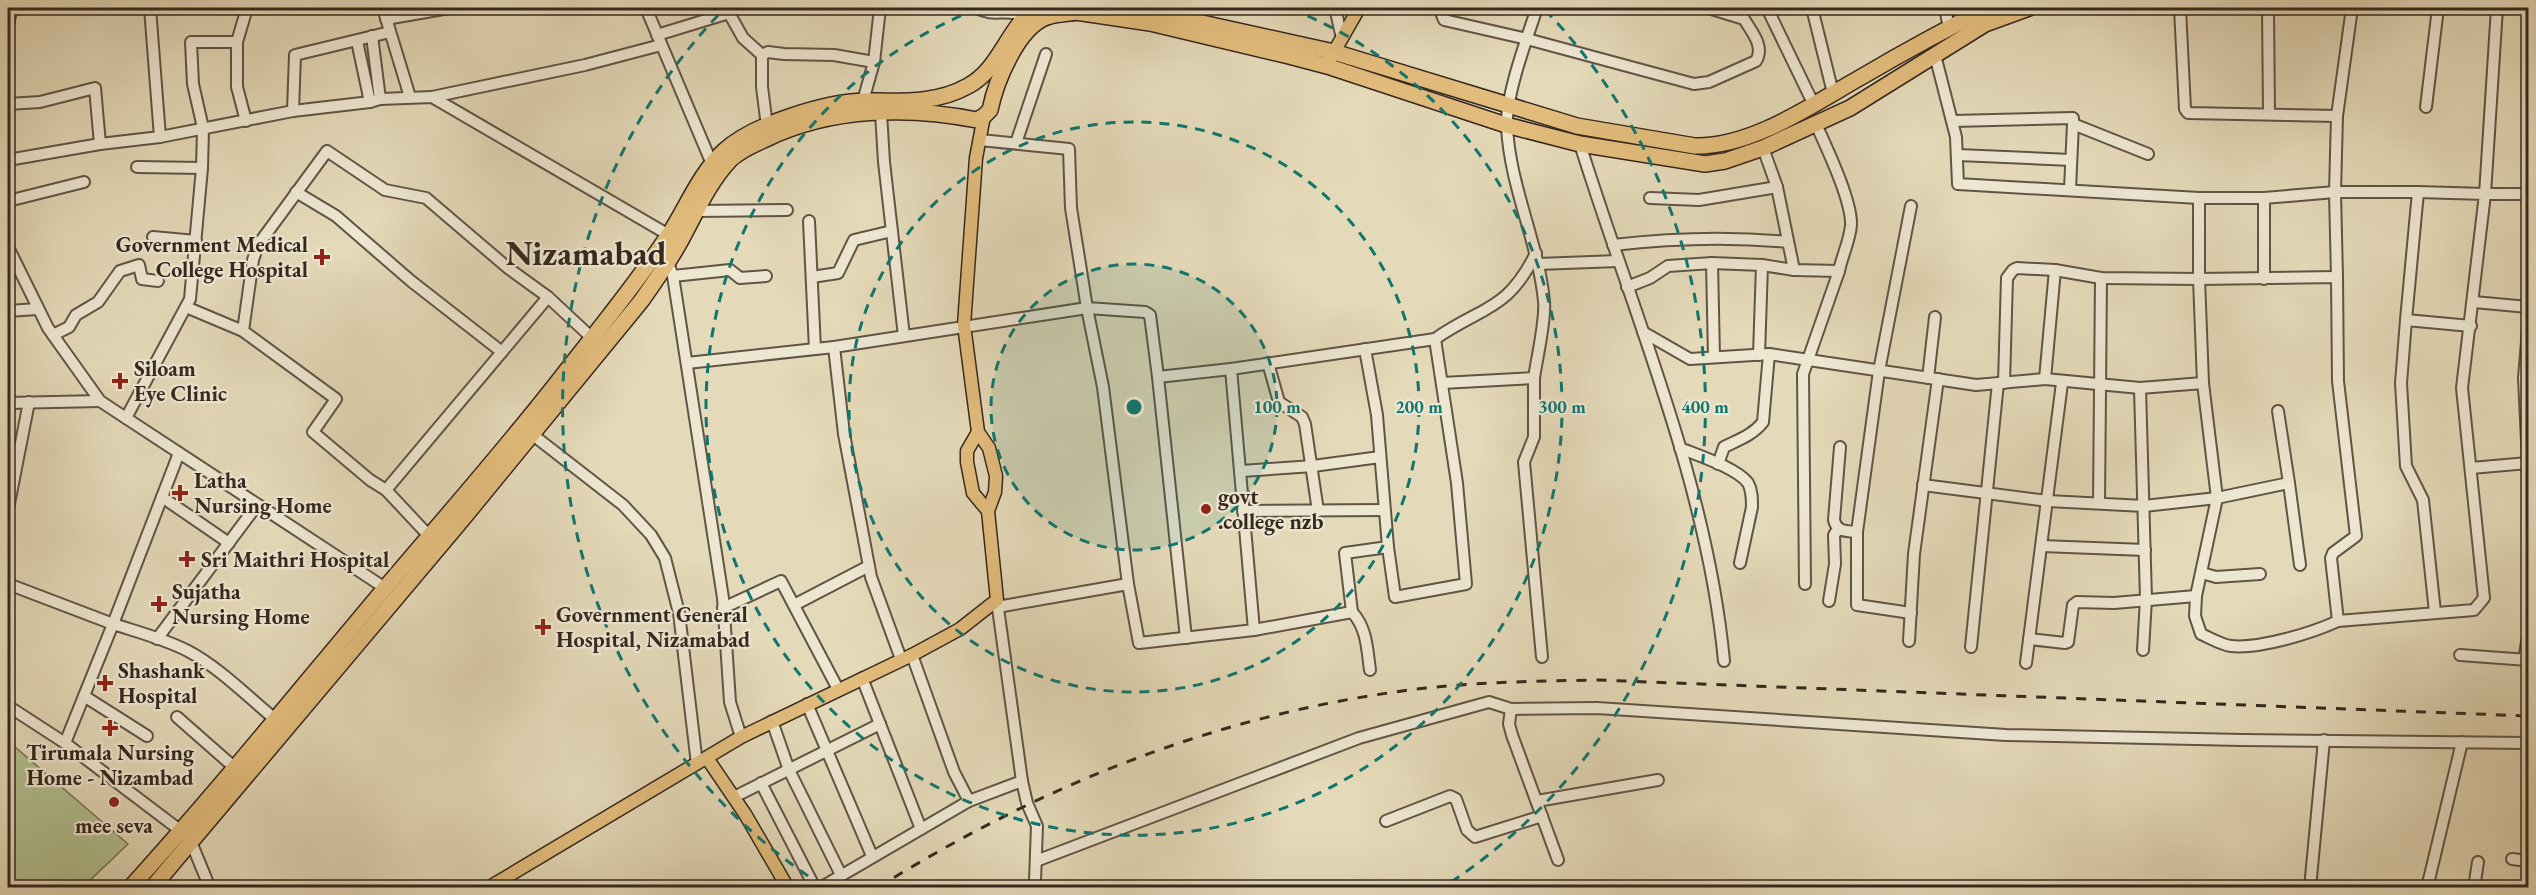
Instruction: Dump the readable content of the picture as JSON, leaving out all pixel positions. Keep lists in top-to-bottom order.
{
  "districts": ["Nizamabad"],
  "places": {
    "health": [
      "Government Medical College Hospital",
      "Siloam Eye Clinic",
      "Latha Nursing Home",
      "Sri Maithri Hospital",
      "Sujatha Nursing Home",
      "Government General Hospital, Nizamabad",
      "Shashank Hospital",
      "Tirumala Nursing Home - Nizambad"
    ],
    "other": ["govt .college nzb", "mee seva"]
  },
  "rings": [
    "100 m",
    "200 m",
    "300 m",
    "400 m"
  ]
}
